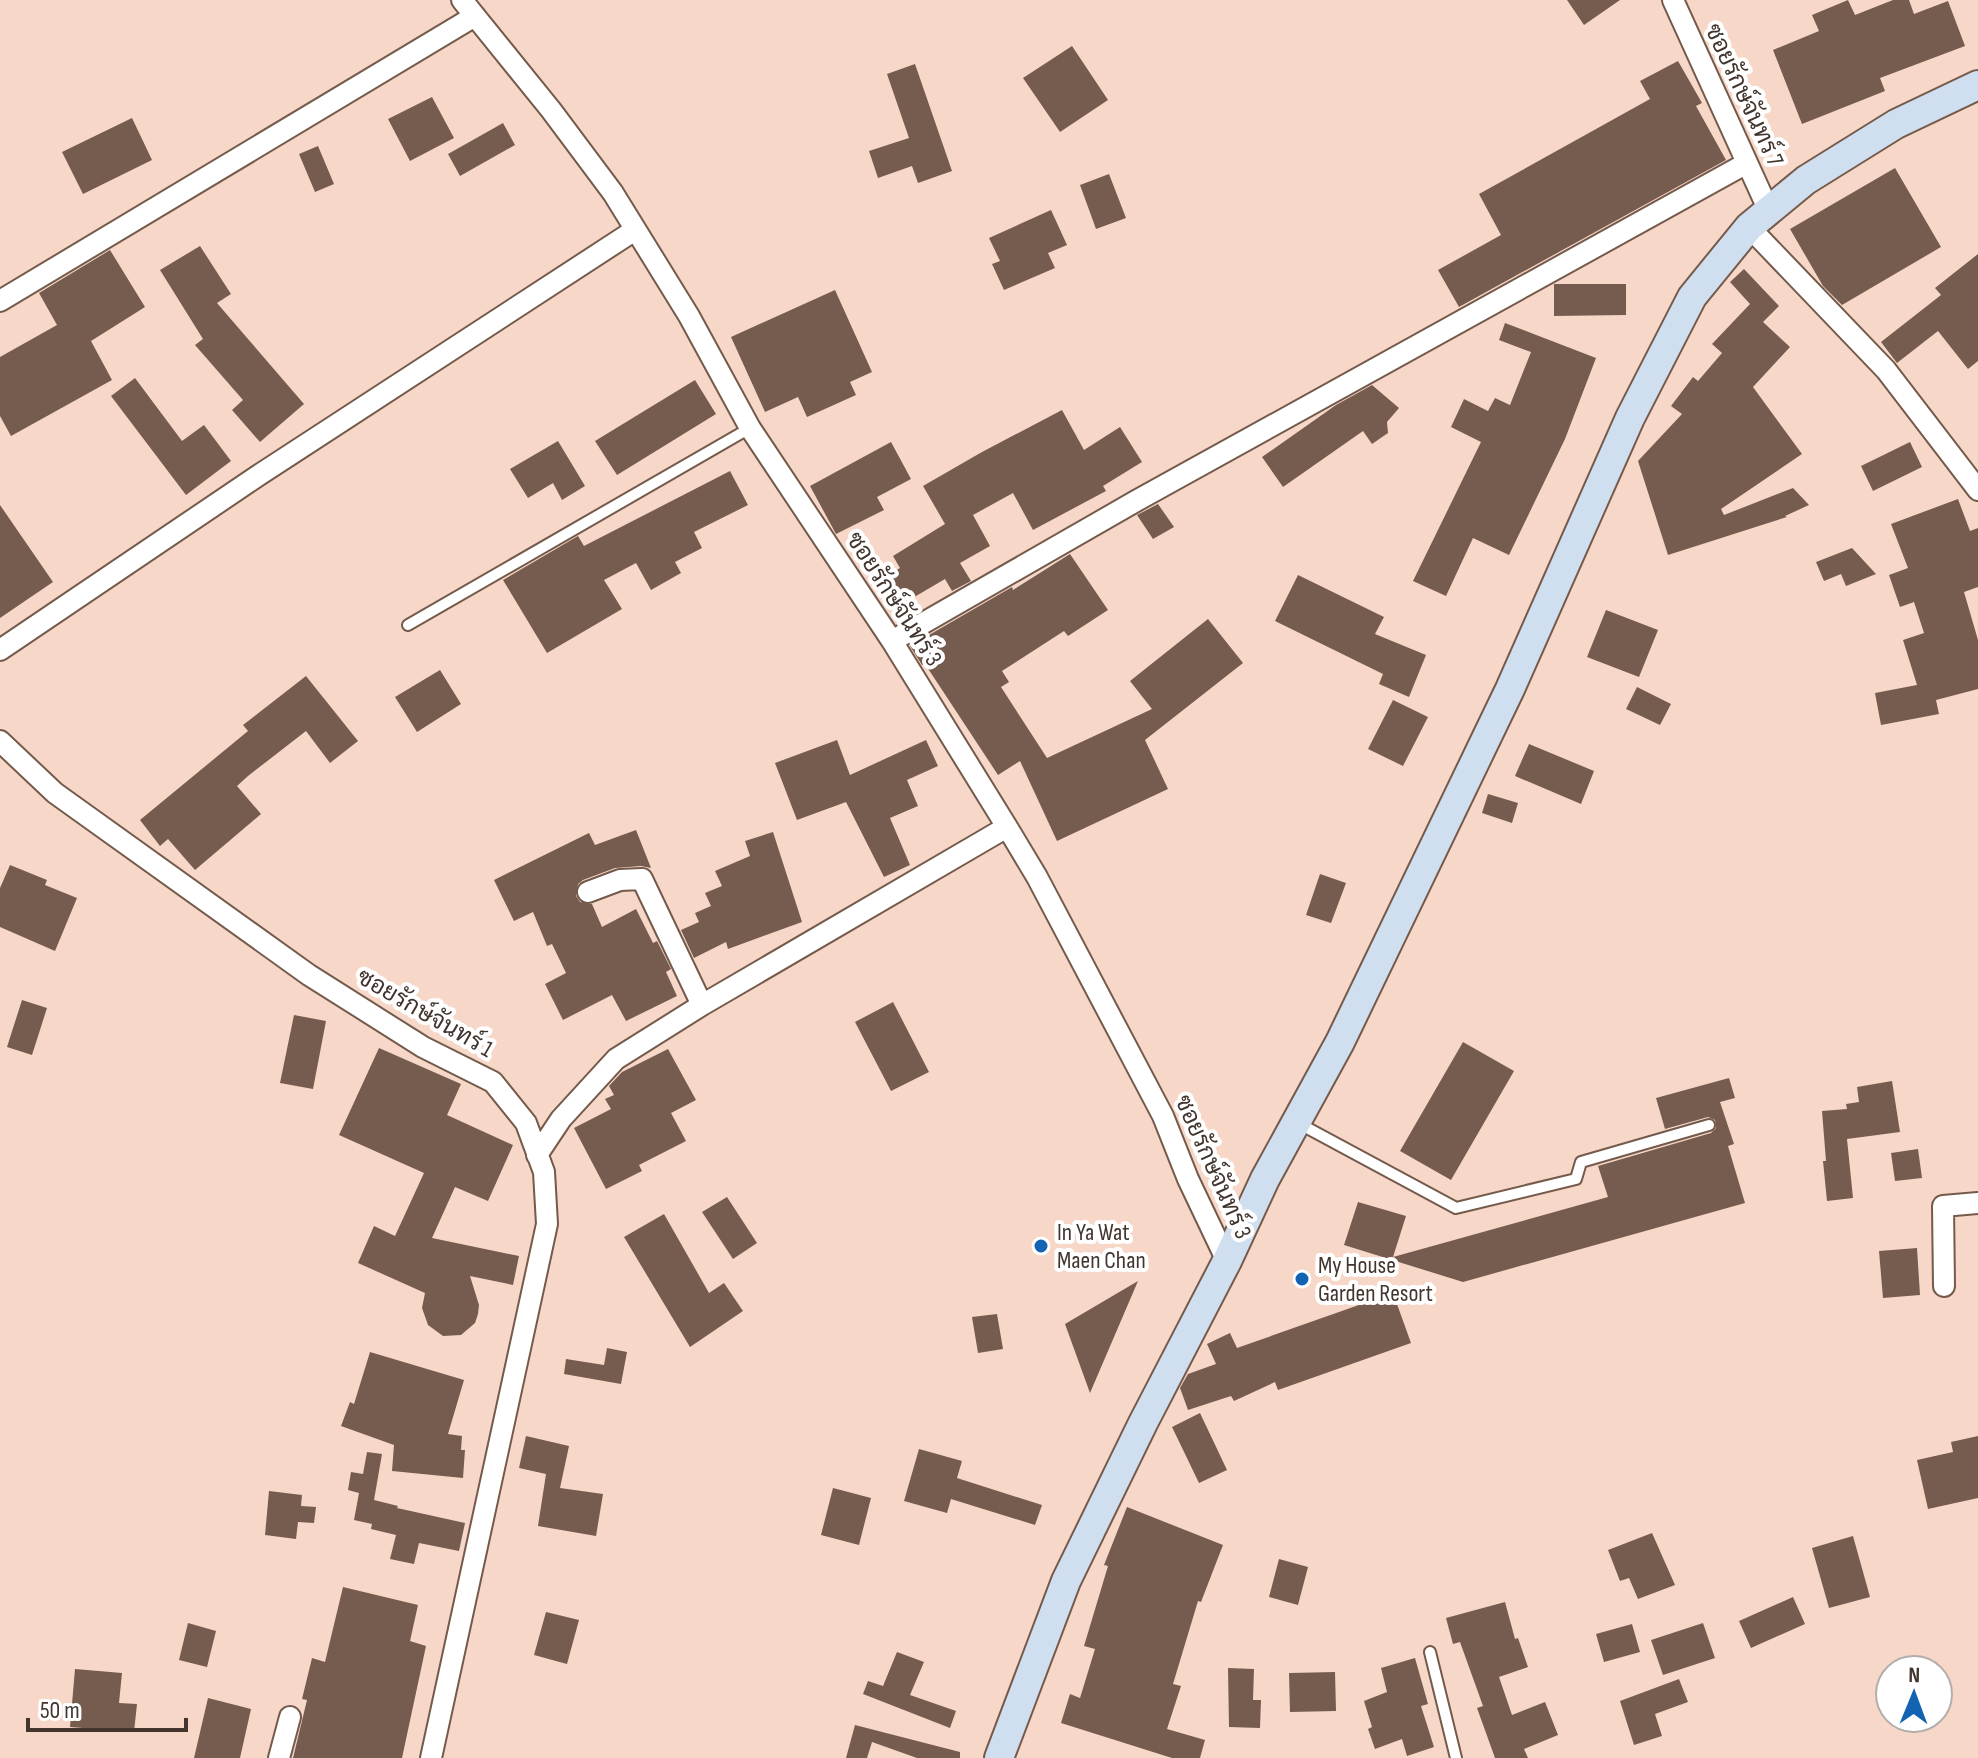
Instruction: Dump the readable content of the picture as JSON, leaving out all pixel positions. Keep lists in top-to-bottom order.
{
  "streets": {
    "street": ["ซอยรักษ์จันทร์ 7", "ซอยรักษ์จันทร์ 3", "ซอยรักษ์จันทร์ 1"]
  },
  "places": ["In Ya Wat Maen Chan", "My House Garden Resort"],
  "scale_bar": "50 m",
  "north": "top"
}
